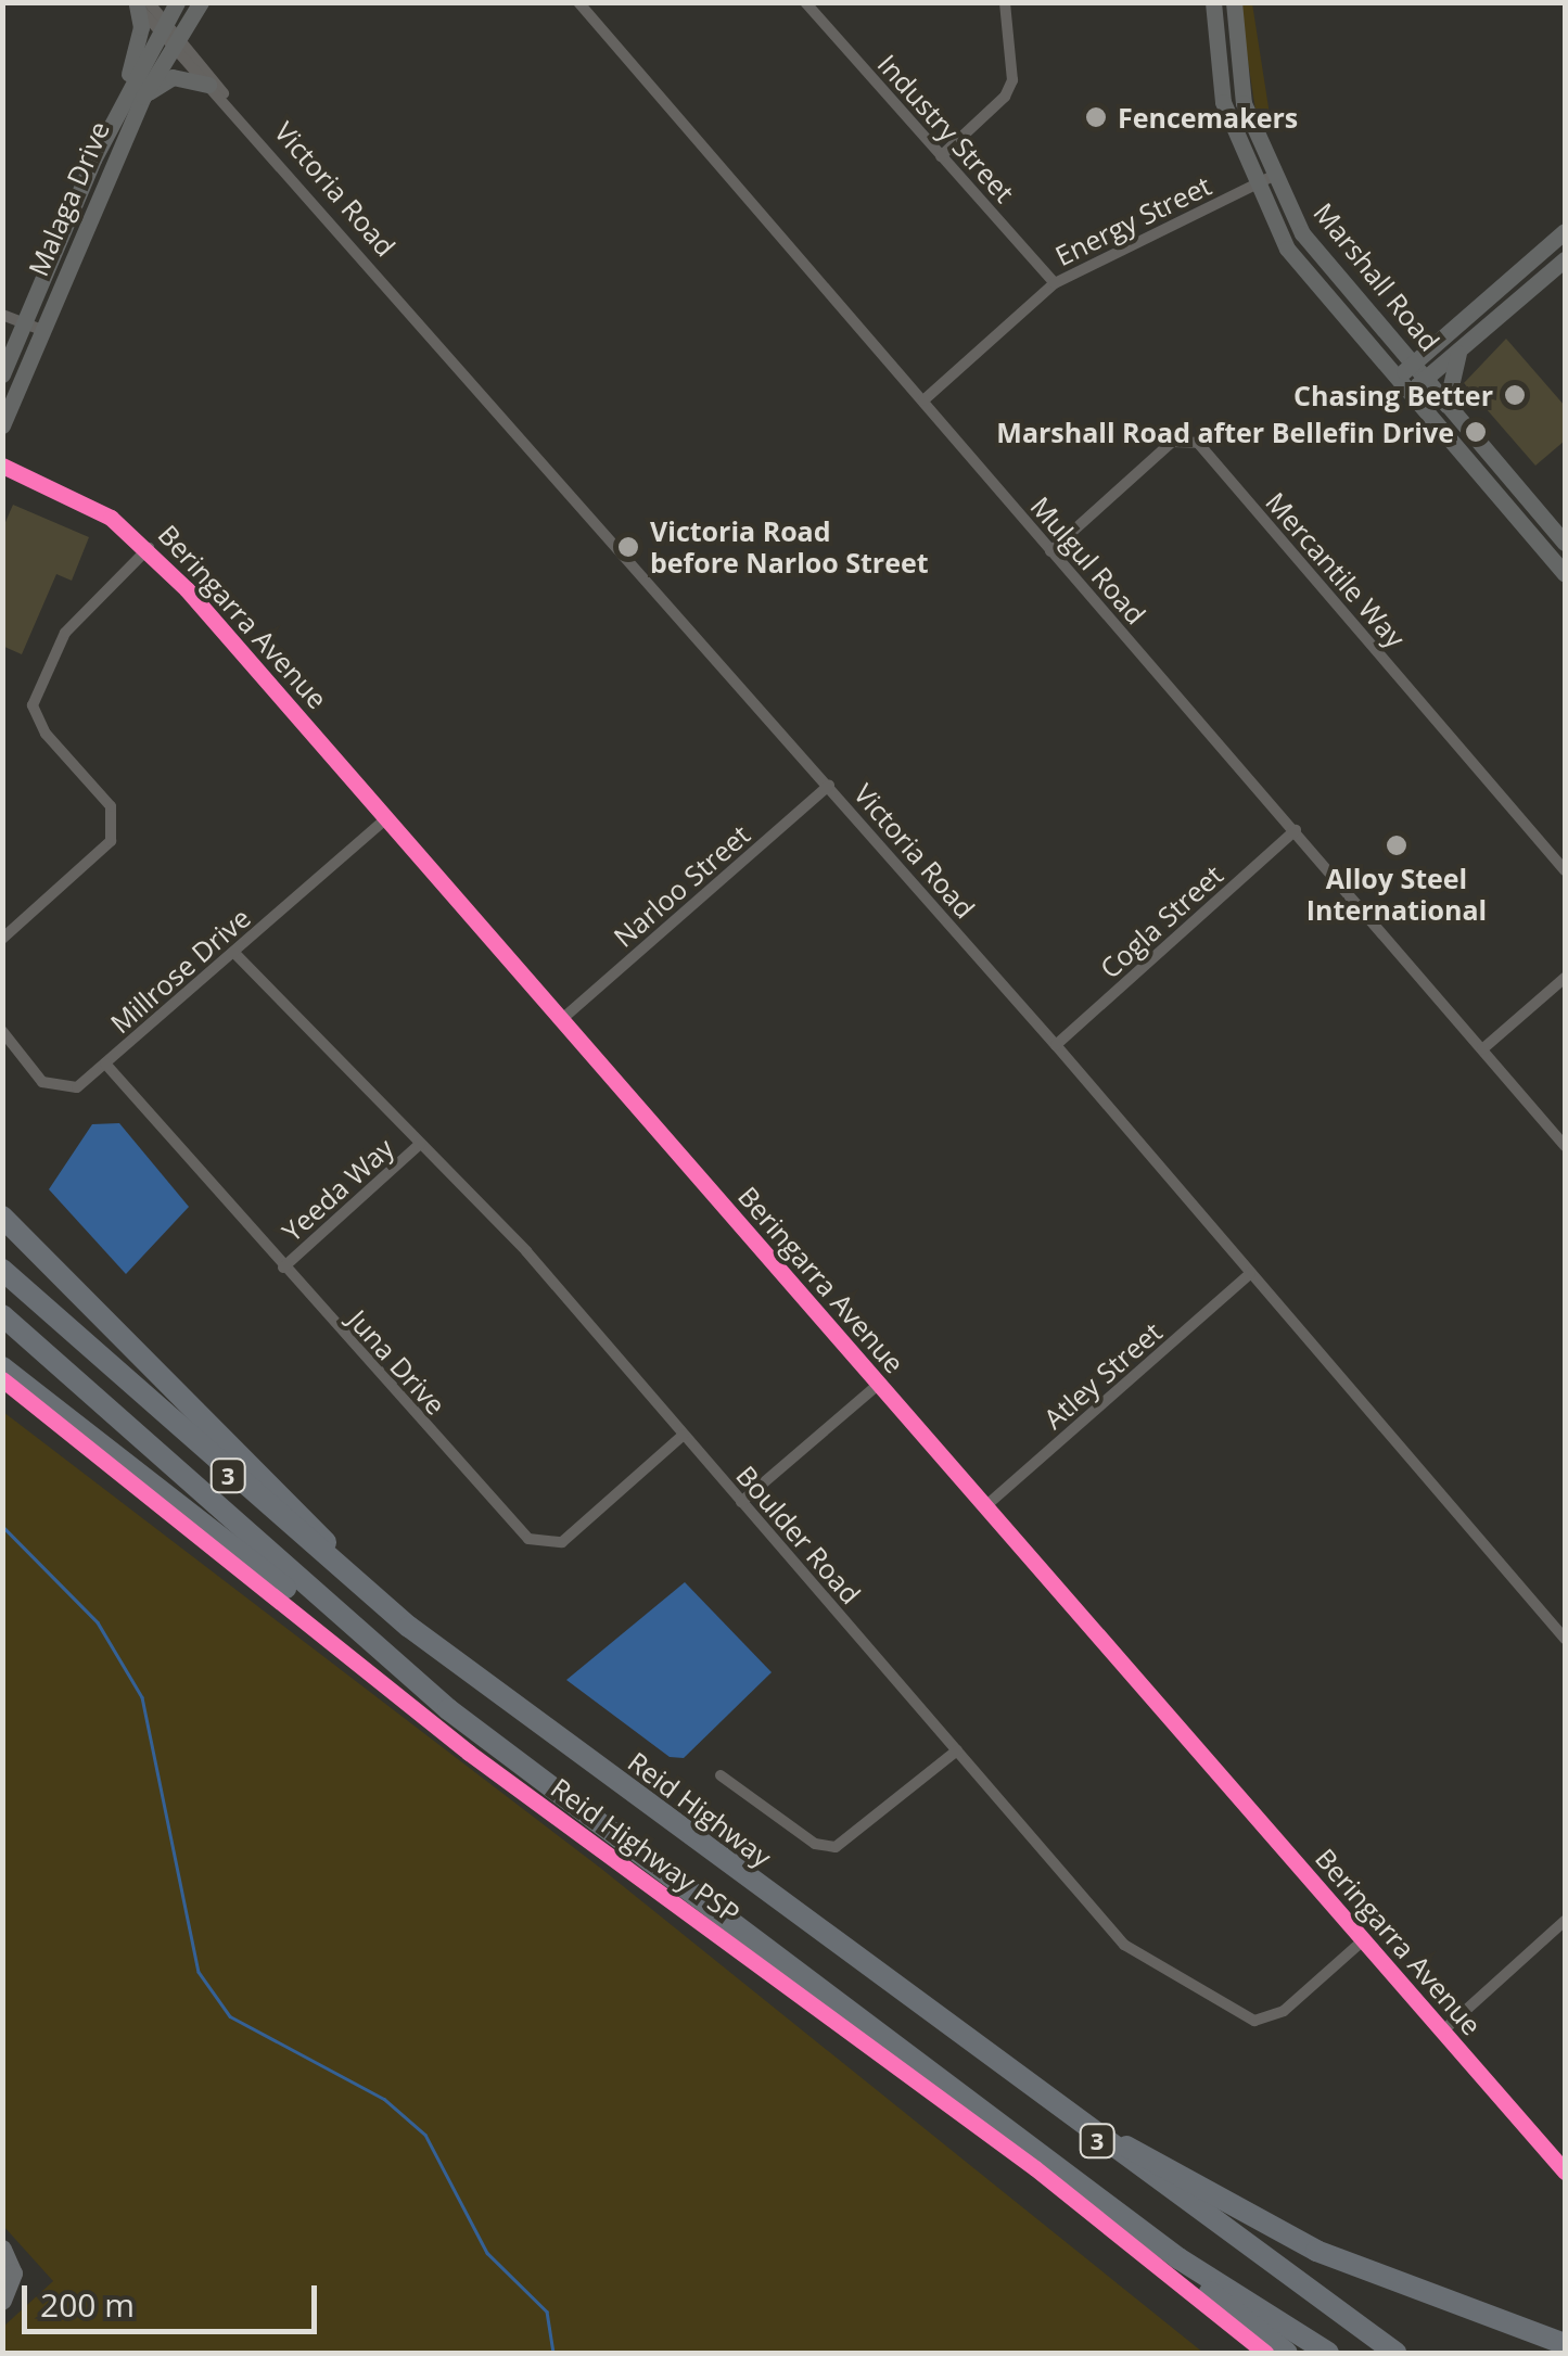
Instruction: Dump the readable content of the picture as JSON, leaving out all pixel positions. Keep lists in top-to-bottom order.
{
  "streets": {
    "highway": ["3", "Reid Highway"],
    "main road": ["Malaga Drive", "Marshall Road"],
    "street": [
      "Industry Street",
      "Victoria Road",
      "Energy Street",
      "Mulgul Road",
      "Mercantile Way",
      "Beringarra Avenue",
      "Narloo Street",
      "Cogla Street",
      "Millrose Drive",
      "Yeeda Way",
      "Juna Drive",
      "Atley Street",
      "Boulder Road"
    ],
    "cycle path": ["Reid Highway PSP"]
  },
  "crossings": [
    ["Industry Street", "Energy Street"],
    ["Victoria Road", "Malaga Drive"],
    ["Victoria Road", "Narloo Street"],
    ["Victoria Road", "Cogla Street"],
    ["Victoria Road", "Atley Street"],
    ["Energy Street", "Marshall Road"],
    ["Energy Street", "Mulgul Road"],
    ["Mulgul Road", "Mercantile Way"],
    ["Mulgul Road", "Cogla Street"],
    ["Beringarra Avenue", "Narloo Street"],
    ["Beringarra Avenue", "Millrose Drive"],
    ["Beringarra Avenue", "Atley Street"],
    ["Beringarra Avenue", "Boulder Road"],
    ["Millrose Drive", "Juna Drive"],
    ["Millrose Drive", "Boulder Road"],
    ["Yeeda Way", "Juna Drive"],
    ["Yeeda Way", "Boulder Road"],
    ["Juna Drive", "Boulder Road"]
  ],
  "places": [
    "Fencemakers",
    "Chasing Better",
    "Marshall Road after Bellefin Drive",
    "Victoria Road before Narloo Street",
    "Alloy Steel International"
  ],
  "scale_bar": "200 m"
}
